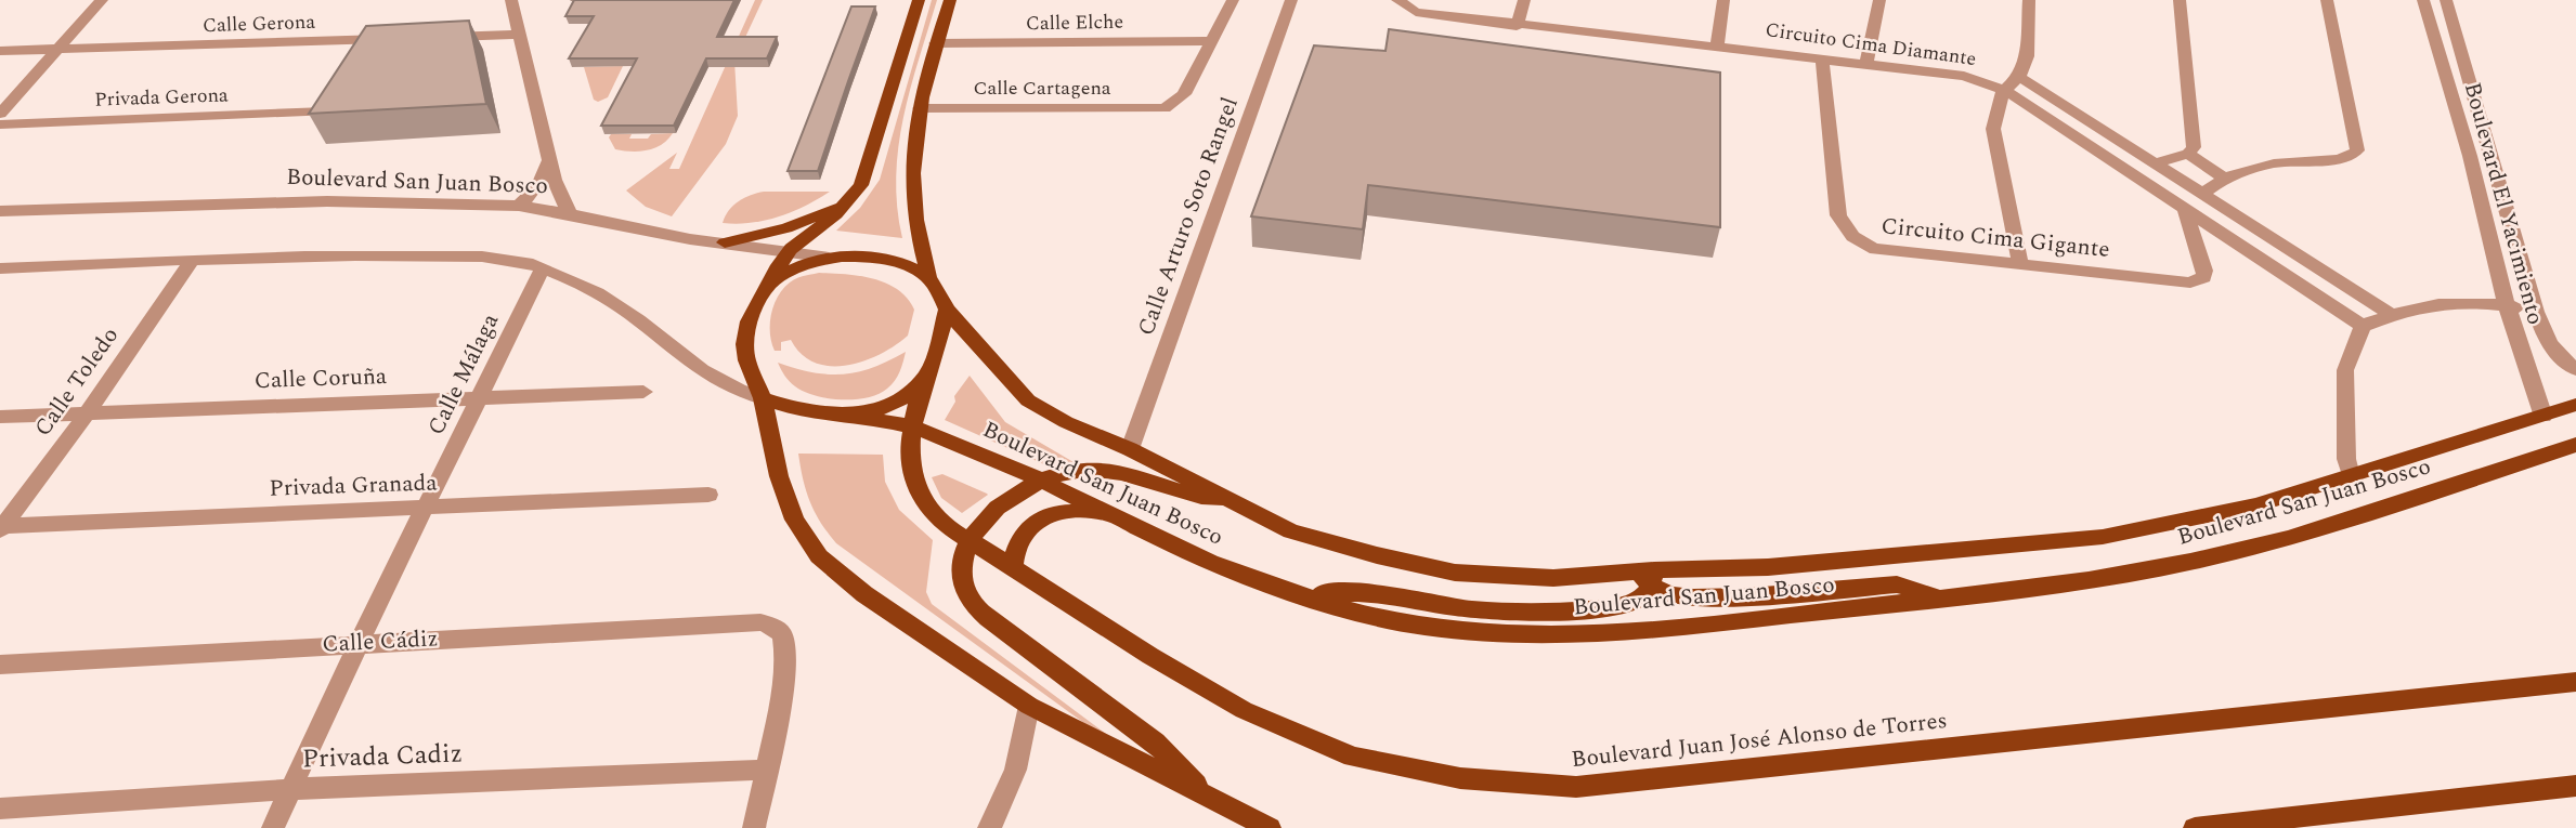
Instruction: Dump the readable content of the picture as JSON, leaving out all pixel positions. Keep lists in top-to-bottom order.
{
  "streets": {
    "main road": ["Boulevard San Juan Bosco", "Boulevard Juan José Alonso de Torres"],
    "street": [
      "Calle Elche",
      "Calle Gerona",
      "Circuito Cima Diamante",
      "Calle Cartagena",
      "Privada Gerona",
      "Boulevard El Yacimiento",
      "Calle Arturo Soto Rangel",
      "Circuito Cima Gigante",
      "Calle Málaga",
      "Calle Coruña",
      "Calle Toledo",
      "Privada Granada",
      "Calle Cádiz",
      "Privada Cadiz"
    ]
  },
  "crossings": [
    ["Calle Elche", "Calle Cartagena"],
    ["Circuito Cima Diamante", "Circuito Cima Gigante"],
    ["Boulevard San Juan Bosco", "Boulevard El Yacimiento"],
    ["Boulevard San Juan Bosco", "Calle Arturo Soto Rangel"],
    ["Boulevard San Juan Bosco", "Boulevard Juan José Alonso de Torres"],
    ["Calle Málaga", "Calle Coruña"],
    ["Calle Málaga", "Privada Granada"],
    ["Calle Málaga", "Calle Cádiz"],
    ["Calle Málaga", "Privada Cadiz"],
    ["Calle Coruña", "Calle Toledo"],
    ["Calle Toledo", "Privada Granada"],
    ["Calle Cádiz", "Privada Cadiz"]
  ]
}
